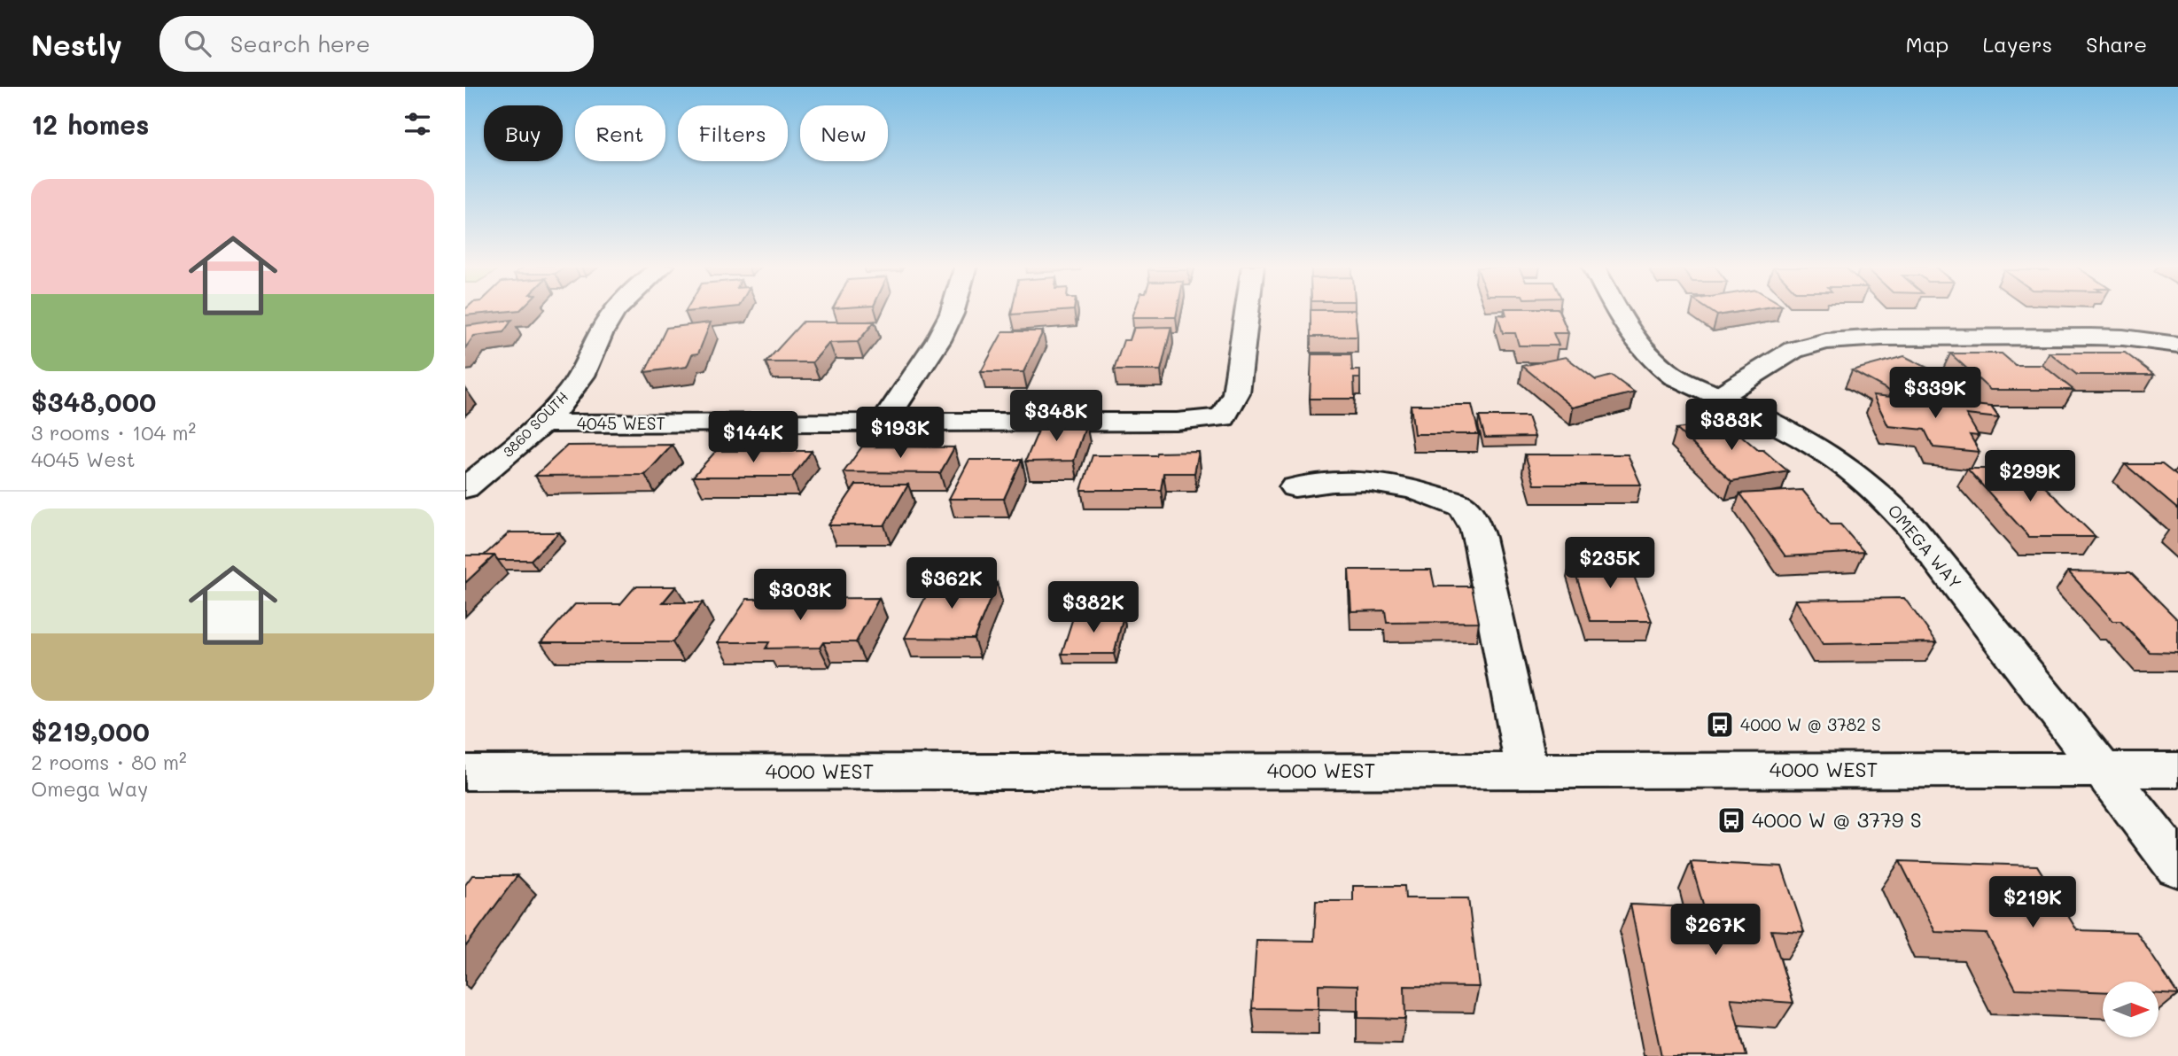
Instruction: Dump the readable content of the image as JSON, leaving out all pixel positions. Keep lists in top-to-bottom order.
{
  "streets": {
    "street": [
      "4045 WEST",
      "3860 SOUTH",
      "OMEGA WAY",
      "4000 WEST"
    ]
  },
  "crossings": [
    ["4045 WEST", "3860 SOUTH"],
    ["OMEGA WAY", "4000 WEST"]
  ],
  "places": {
    "bus stop": ["4000 W @ 3782 S", "4000 W @ 3779 S"]
  },
  "north": "right",
  "page": {
    "header": "Nestly",
    "search": "Search here",
    "nav": ["Map", "Layers", "Share"],
    "heading": "12 homes",
    "chip": [
      "Buy",
      "Rent",
      "Filters",
      "New"
    ],
    "list": [
      {
        "name": "$348,000",
        "note": "3 rooms · 104 m² · 4045 West"
      },
      {
        "name": "$219,000",
        "note": "2 rooms · 80 m² · Omega Way"
      }
    ],
    "price": [
      "$339K",
      "$348K",
      "$383K",
      "$193K",
      "$144K",
      "$299K",
      "$235K",
      "$362K",
      "$303K",
      "$382K",
      "$219K",
      "$267K"
    ]
  }
}
